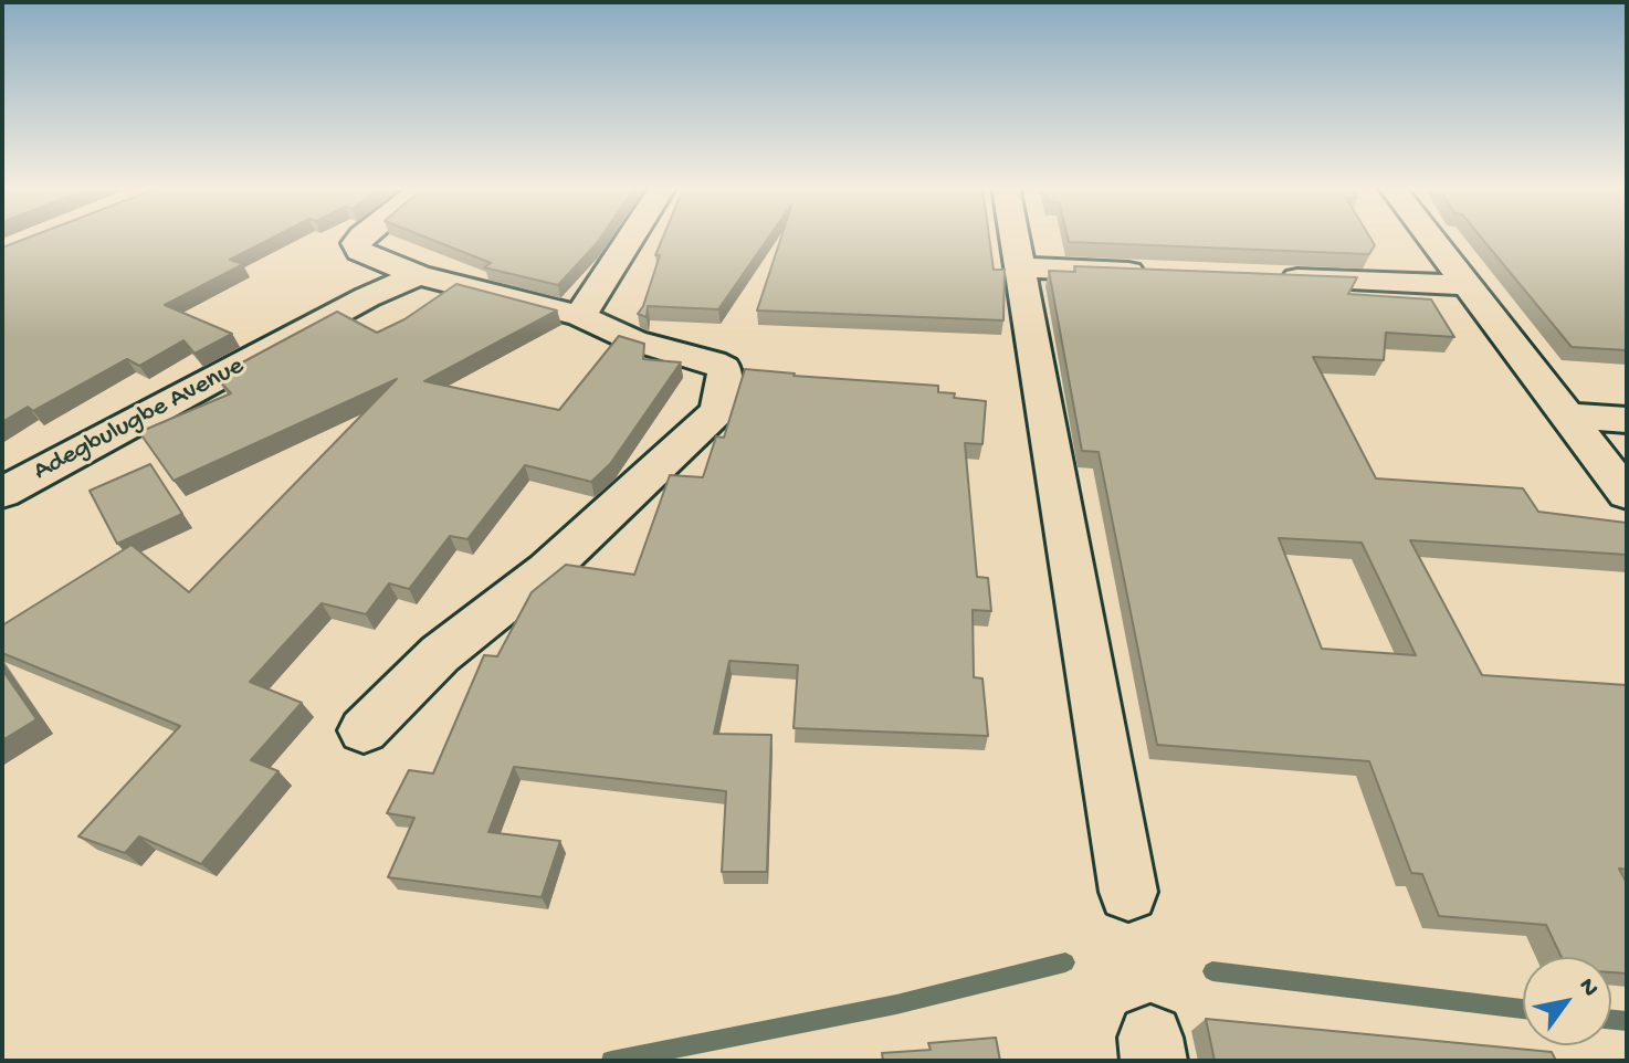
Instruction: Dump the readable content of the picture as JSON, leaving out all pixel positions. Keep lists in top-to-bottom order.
{
  "streets": {
    "street": ["Adegbulugbe Avenue"]
  },
  "north": "top right"
}
